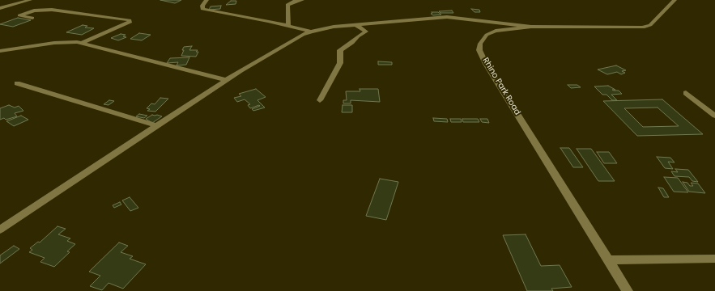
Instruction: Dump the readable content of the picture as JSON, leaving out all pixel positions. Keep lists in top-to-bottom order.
{
  "streets": {
    "street": ["Rhino Park Road"]
  }
}
